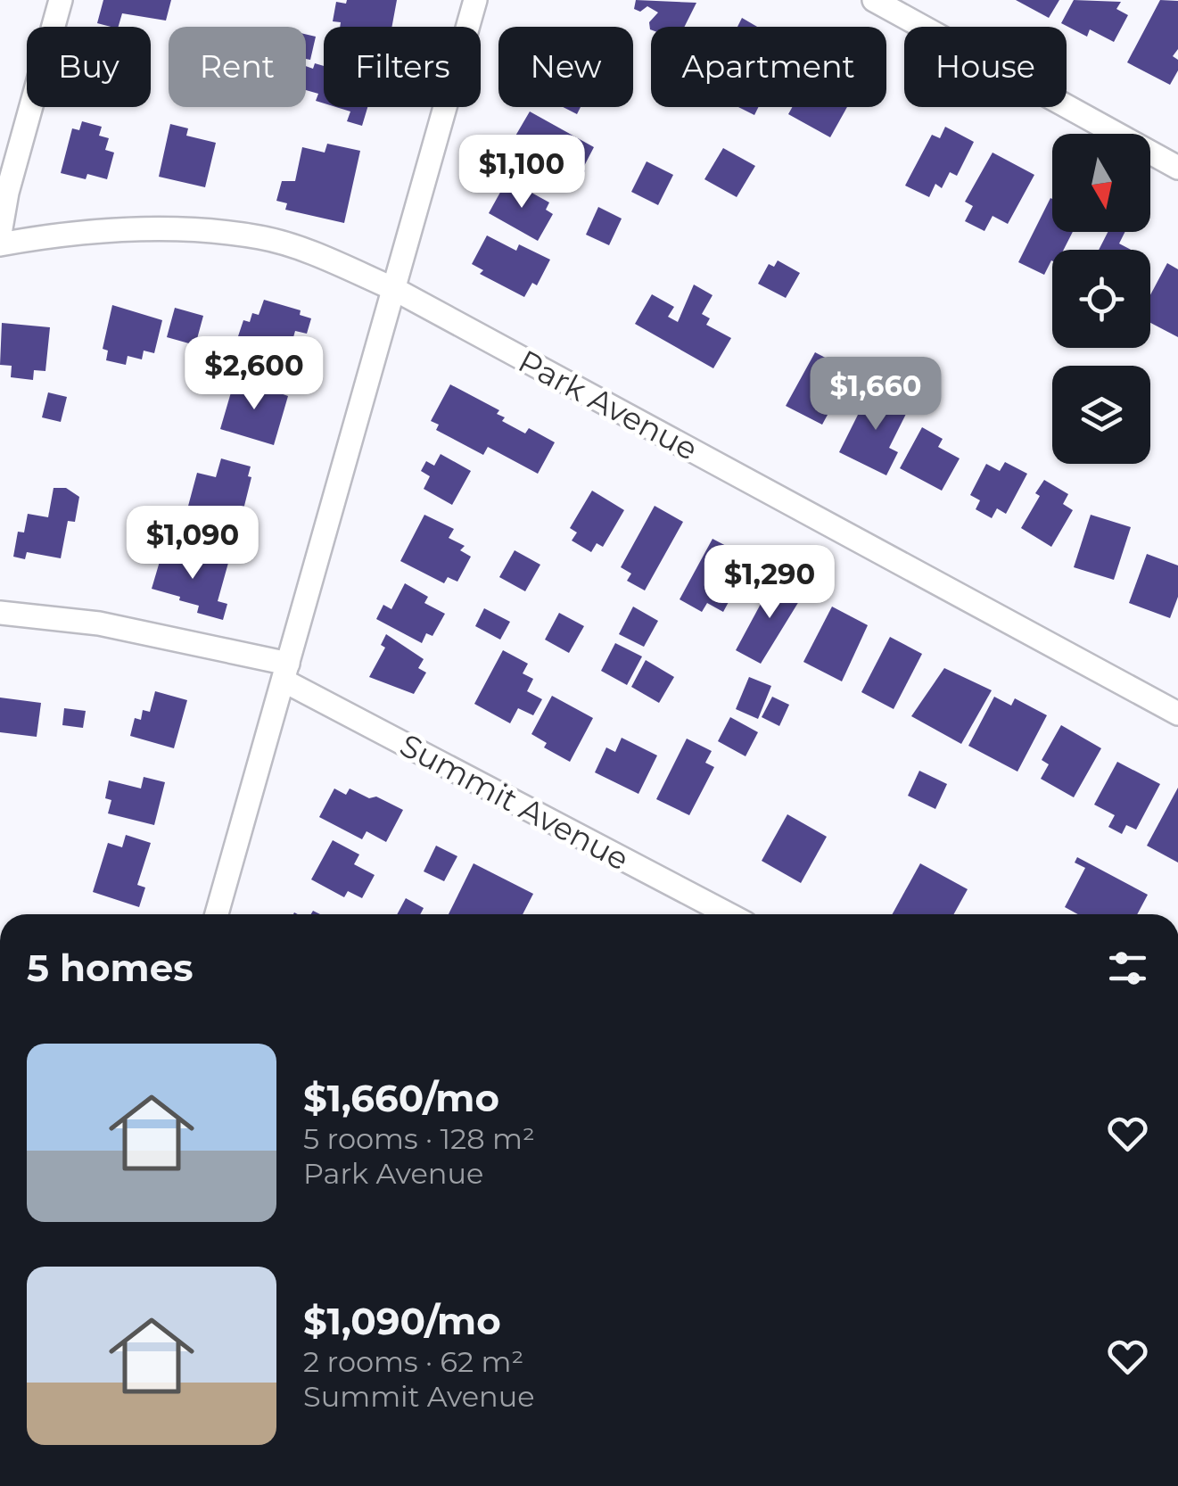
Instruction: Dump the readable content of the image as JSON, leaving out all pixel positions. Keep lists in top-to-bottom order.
{
  "streets": {
    "street": ["Park Avenue", "Summit Avenue"]
  },
  "north": "bottom",
  "page": {
    "chip": [
      "Buy",
      "Rent",
      "Filters",
      "New",
      "Apartment",
      "House"
    ],
    "price": [
      "$1,100",
      "$2,600",
      "$1,660",
      "$1,090",
      "$1,290"
    ],
    "heading": "5 homes",
    "list": [
      {
        "name": "$1,660/mo",
        "note": "5 rooms · 128 m² · Park Avenue"
      },
      {
        "name": "$1,090/mo",
        "note": "2 rooms · 62 m² · Summit Avenue"
      }
    ]
  }
}
